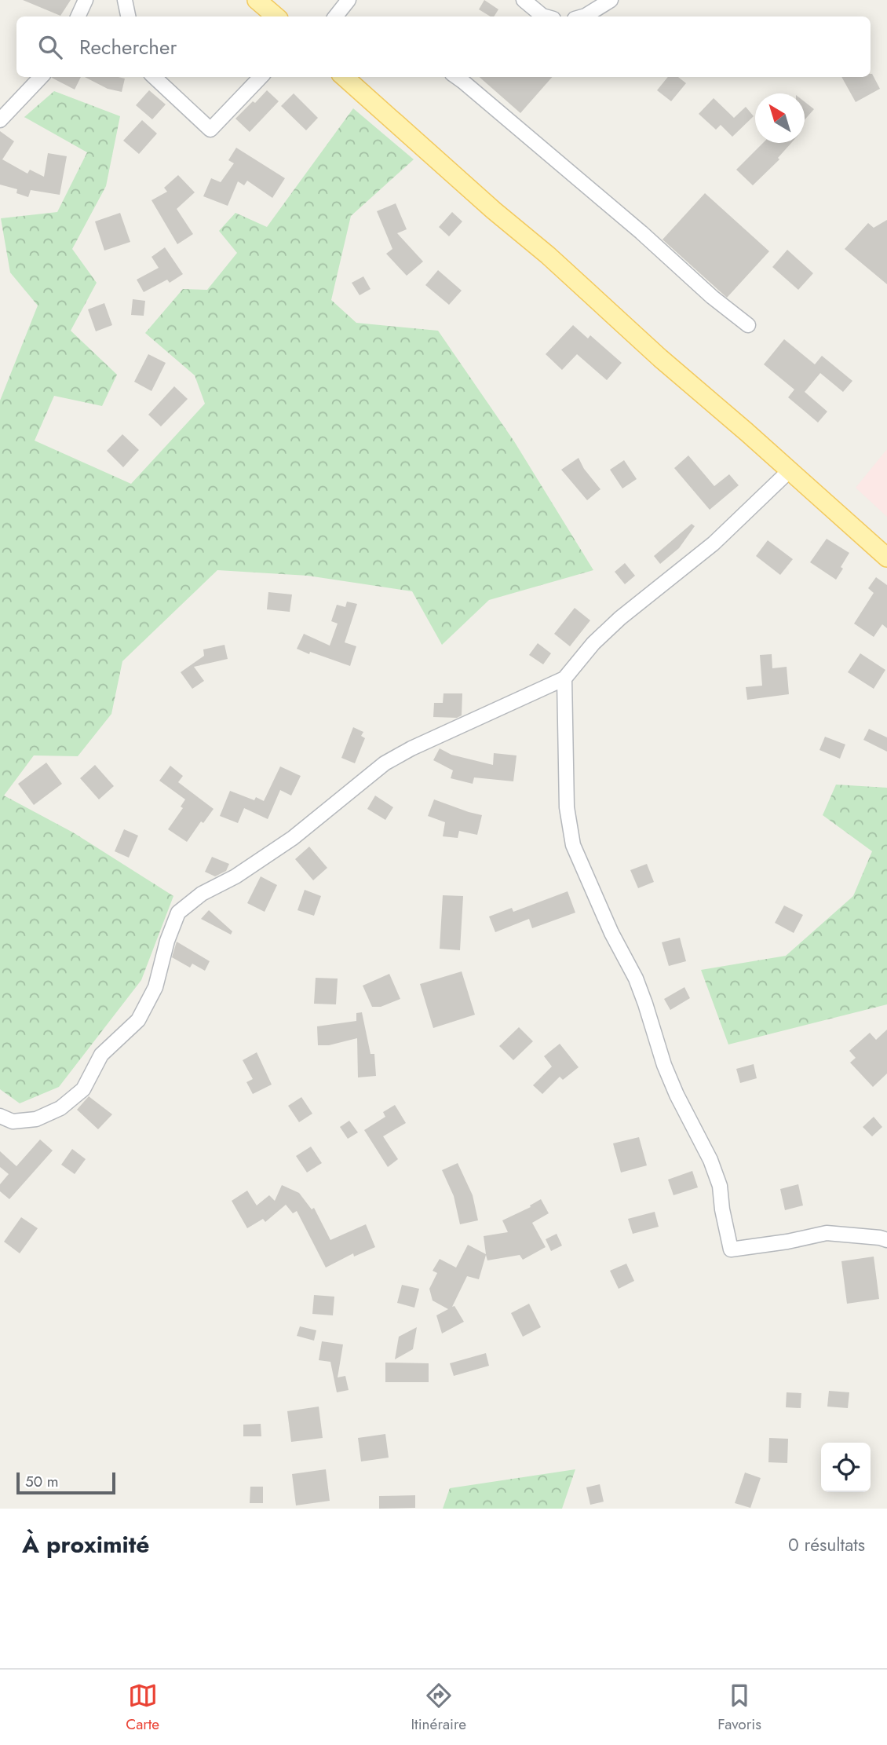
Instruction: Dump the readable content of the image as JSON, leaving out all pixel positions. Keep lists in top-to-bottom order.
{
  "scale_bar": "50 m",
  "north": "top left",
  "page": {
    "search": "Rechercher",
    "scale": "50 m",
    "heading": ["À proximité", "0 résultats"],
    "nav": ["Carte", "Itinéraire", "Favoris"]
  }
}
